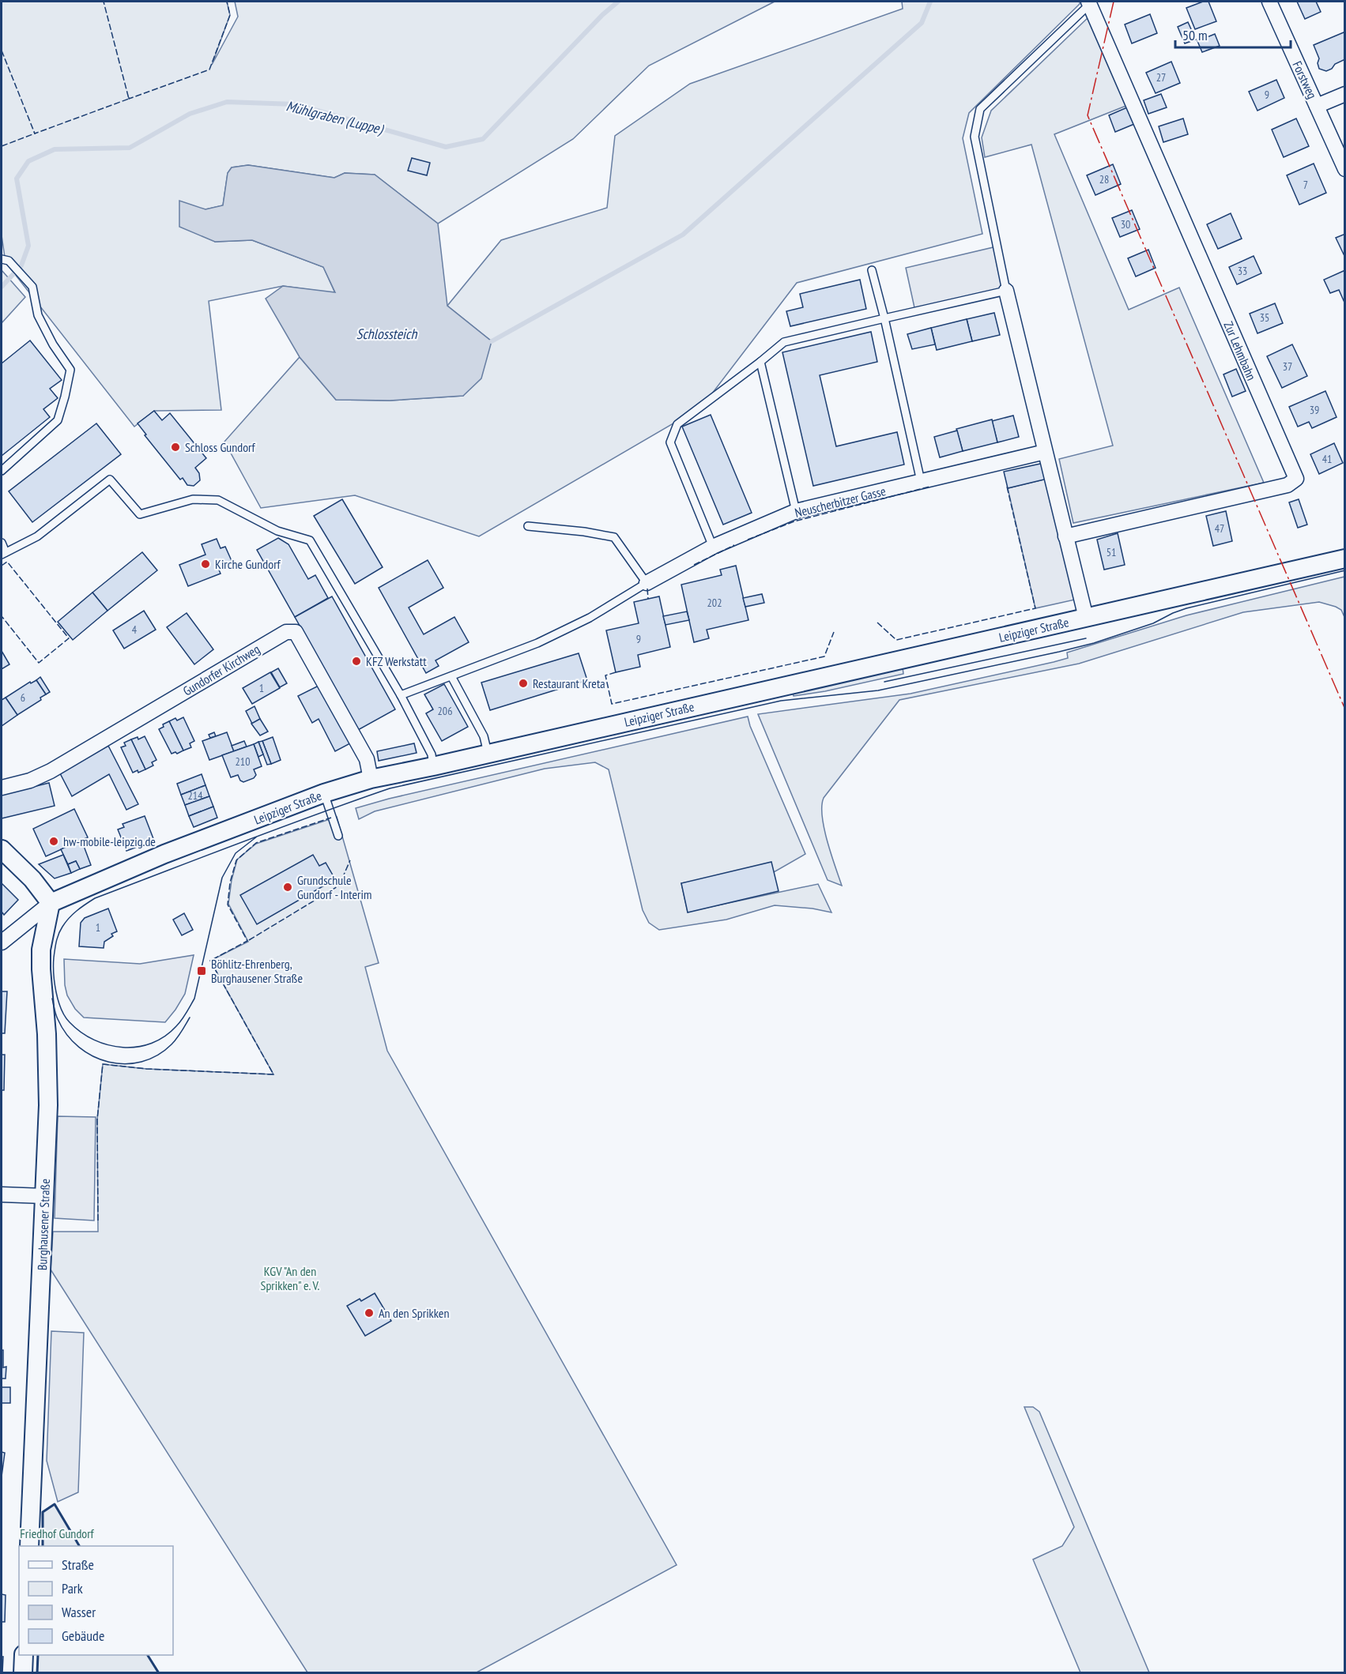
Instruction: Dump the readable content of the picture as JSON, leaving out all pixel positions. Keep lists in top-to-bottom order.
{
  "streets": {
    "street": [
      "Forstweg",
      "Zur Lehmbahn",
      "Neuscherbitzer Gasse",
      "Leipziger Straße",
      "Gundorfer Kirchweg",
      "Burghausener Straße"
    ]
  },
  "crossings": [
    ["Zur Lehmbahn", "Neuscherbitzer Gasse"],
    ["Zur Lehmbahn", "Leipziger Straße"],
    ["Leipziger Straße", "Gundorfer Kirchweg"],
    ["Leipziger Straße", "Burghausener Straße"]
  ],
  "water": ["Mühlgraben (Luppe)", "Schlossteich"],
  "parks": ["KGV \"An den Sprikken\" e. V.", "Friedhof Gundorf"],
  "places": {
    "other": [
      "Schloss Gundorf",
      "Kirche Gundorf",
      "KFZ Werkstatt",
      "Restaurant Kreta",
      "hw-mobile-leipzig.de",
      "Grundschule Gundorf - Interim",
      "An den Sprikken"
    ],
    "transit": ["Böhlitz-Ehrenberg, Burghausener Straße"]
  },
  "house_numbers": [
    "27",
    "9",
    "28",
    "7",
    "30",
    "33",
    "35",
    "37",
    "39",
    "41",
    "47",
    "51",
    "202",
    "4",
    "9",
    "1",
    "6",
    "206",
    "210",
    "214",
    "1"
  ],
  "legend": [
    "Straße",
    "Park",
    "Wasser",
    "Gebäude"
  ],
  "scale_bar": "50 m"
}
